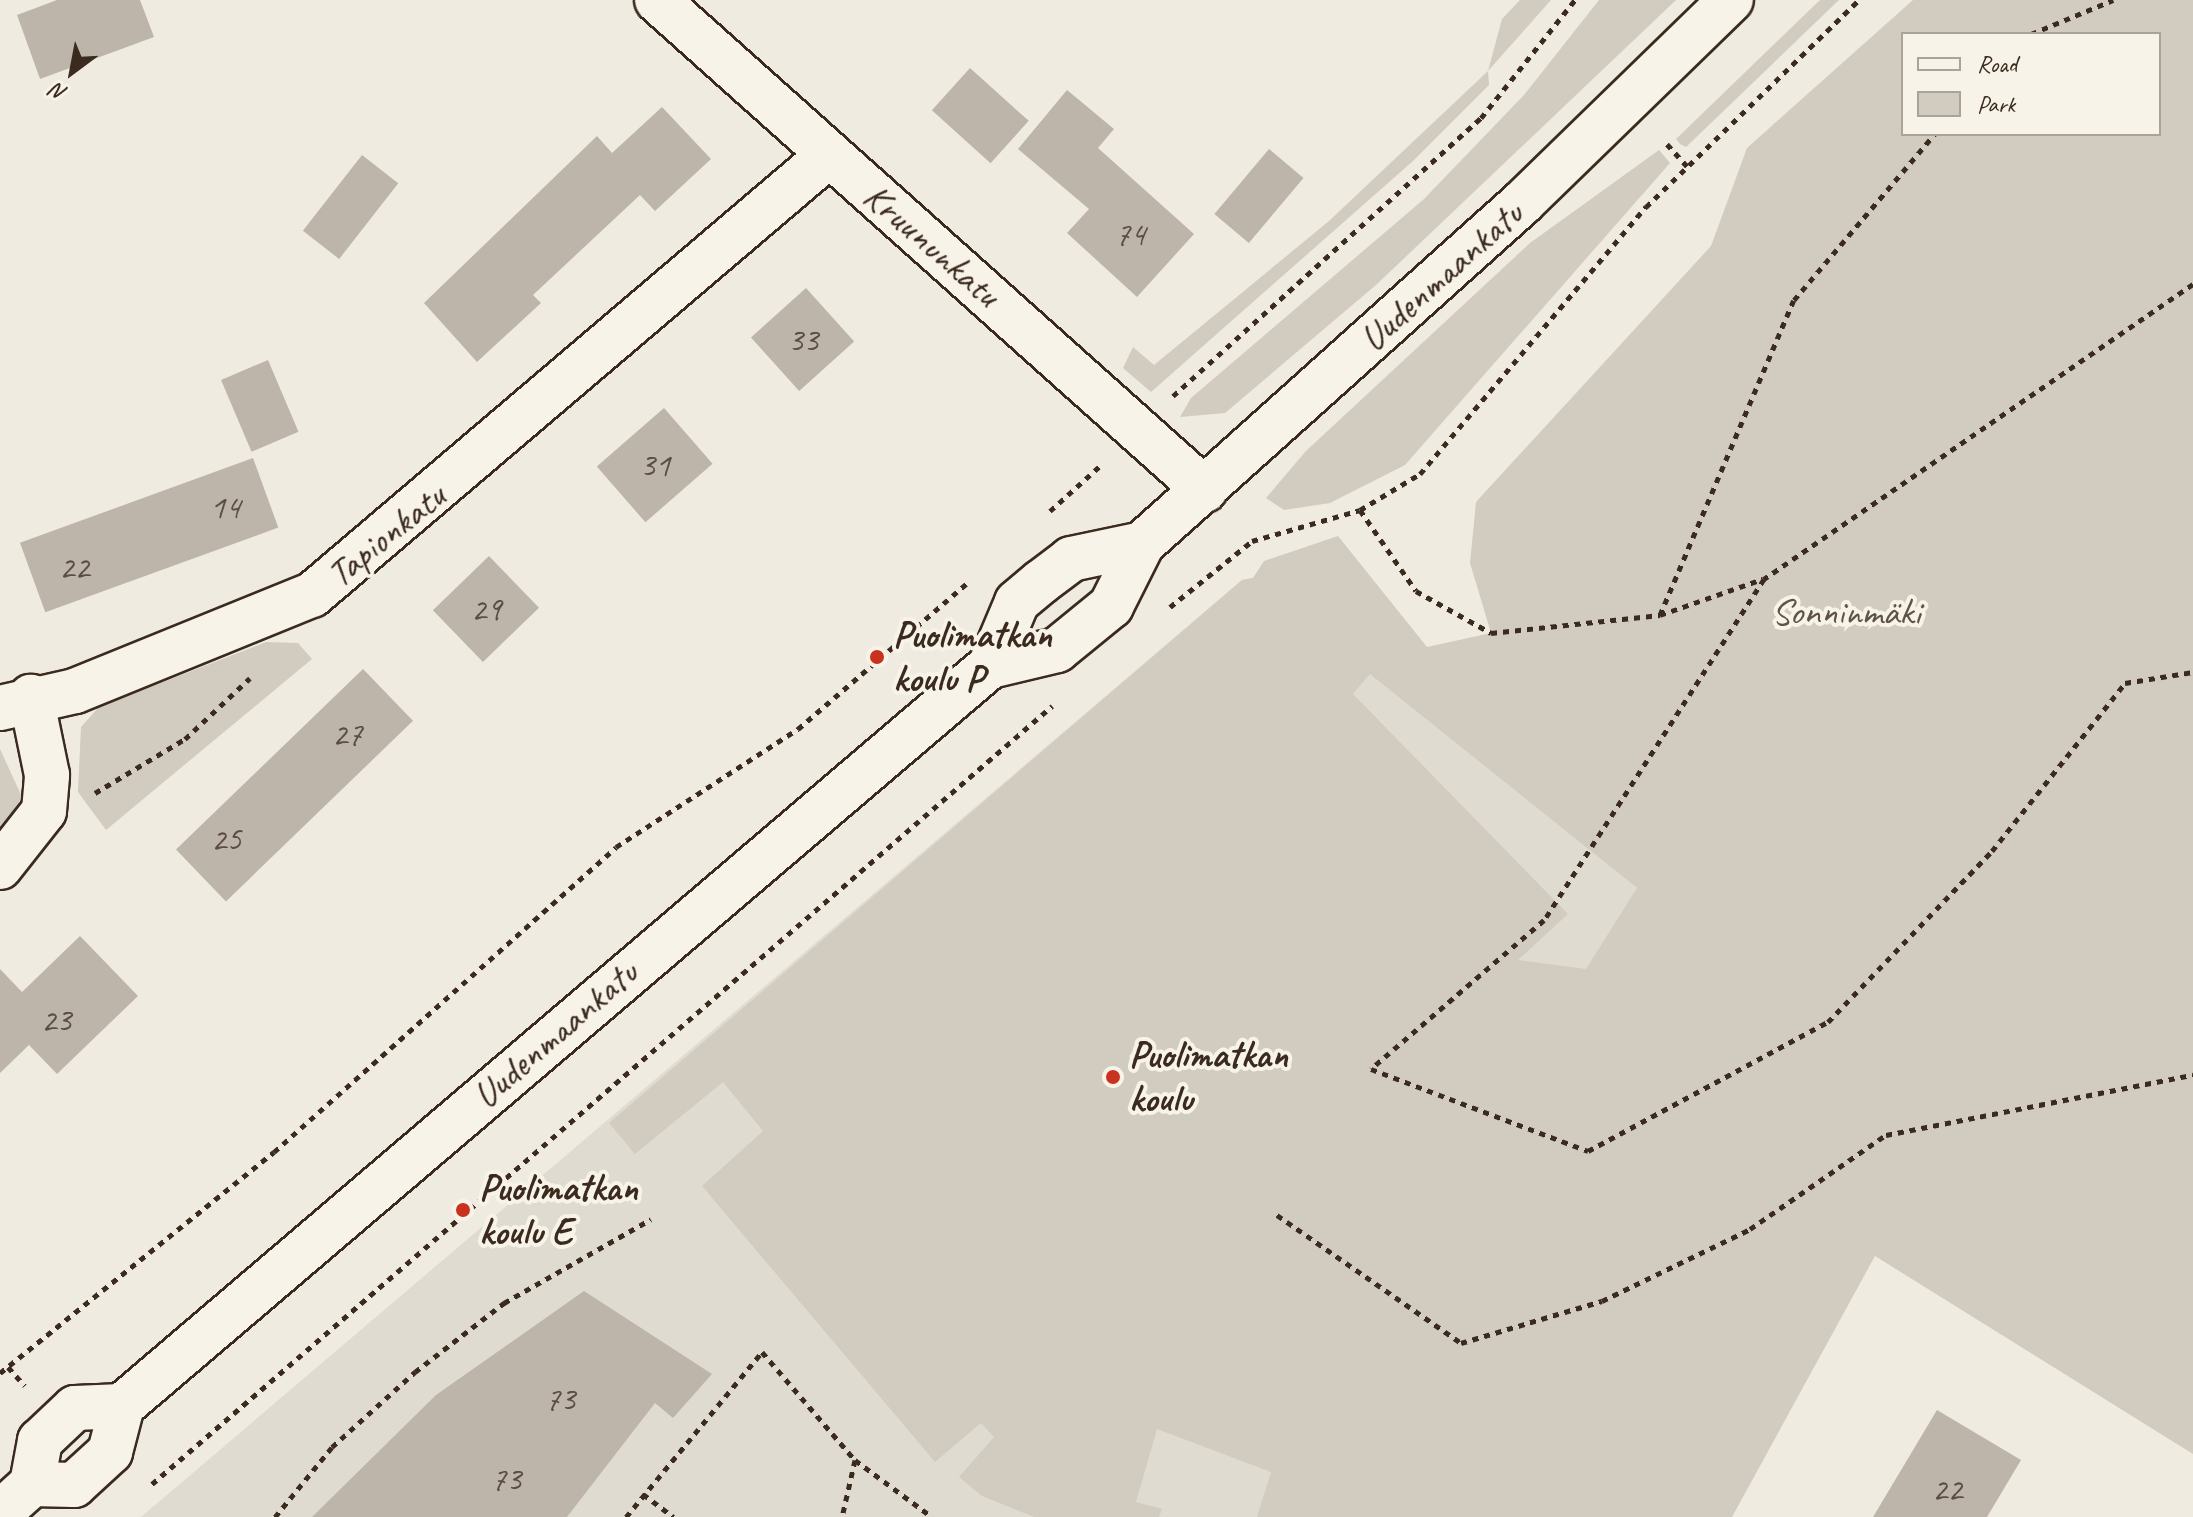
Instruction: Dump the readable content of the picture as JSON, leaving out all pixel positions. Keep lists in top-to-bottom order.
{
  "streets": {
    "main road": ["Kruununkatu", "Uudenmaankatu", "Tapionkatu"]
  },
  "crossings": [
    ["Kruununkatu", "Uudenmaankatu"],
    ["Kruununkatu", "Tapionkatu"]
  ],
  "parks": ["Sonninmäki"],
  "places": ["Puolimatkan koulu P", "Puolimatkan koulu", "Puolimatkan koulu E"],
  "house_numbers": [
    "74",
    "33",
    "31",
    "14",
    "22",
    "29",
    "27",
    "25",
    "23",
    "73",
    "73",
    "22"
  ],
  "legend": ["Road", "Park"],
  "north": "bottom left"
}
